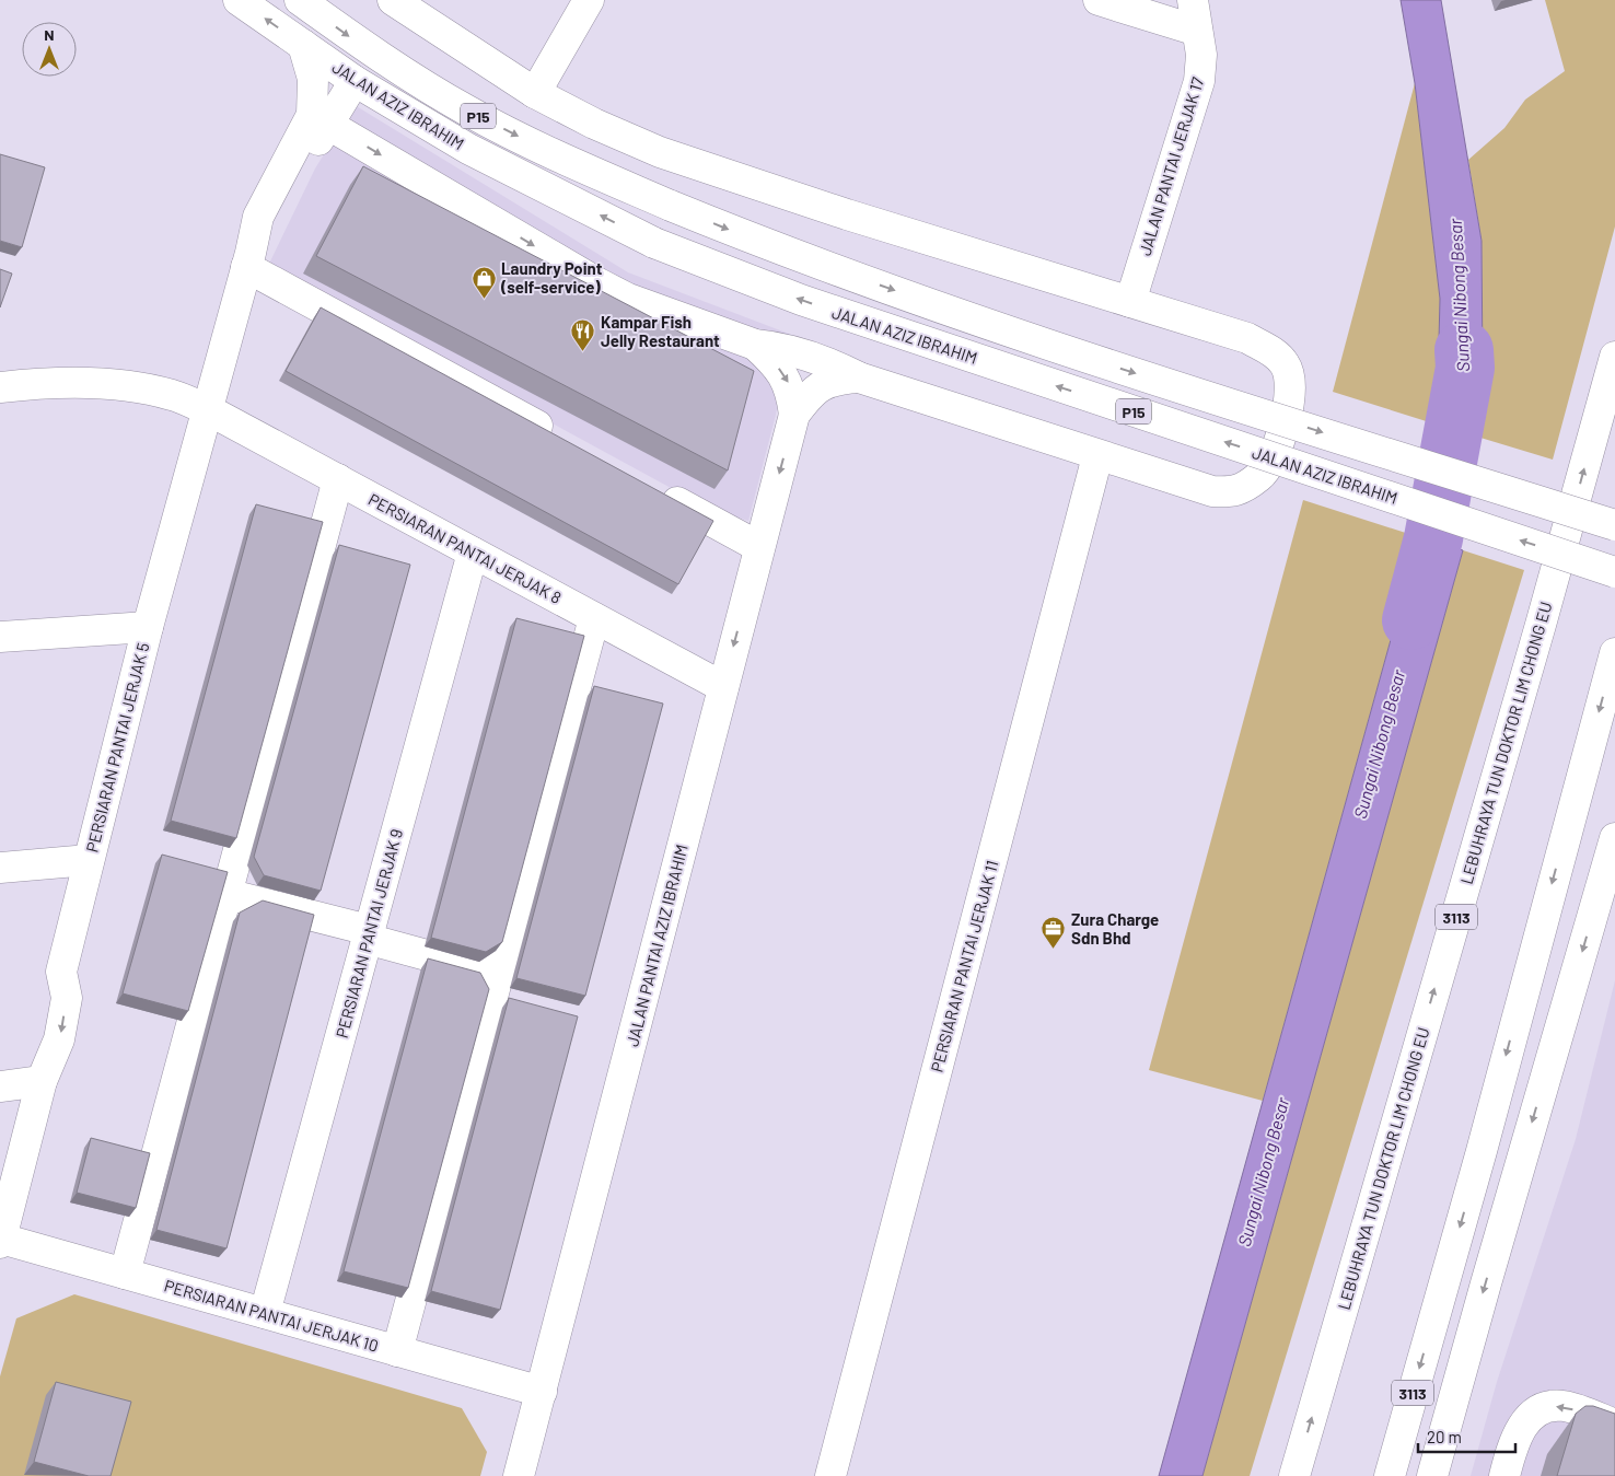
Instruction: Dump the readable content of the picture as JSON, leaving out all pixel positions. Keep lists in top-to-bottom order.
{
  "streets": {
    "main road": [
      "JALAN AZIZ IBRAHIM",
      "P15",
      "JALAN PANTAI JERJAK 17",
      "PERSIARAN PANTAI JERJAK 8",
      "LEBUHRAYA TUN DOKTOR LIM CHONG EU",
      "PERSIARAN PANTAI JERJAK 5",
      "3113",
      "PERSIARAN PANTAI JERJAK 9",
      "JALAN PANTAI AZIZ IBRAHIM",
      "PERSIARAN PANTAI JERJAK 11",
      "PERSIARAN PANTAI JERJAK 10"
    ]
  },
  "crossings": [
    ["JALAN AZIZ IBRAHIM", "PERSIARAN PANTAI JERJAK 5"],
    ["PERSIARAN PANTAI JERJAK 8", "PERSIARAN PANTAI JERJAK 5"],
    ["PERSIARAN PANTAI JERJAK 8", "PERSIARAN PANTAI JERJAK 9"],
    ["PERSIARAN PANTAI JERJAK 8", "JALAN PANTAI AZIZ IBRAHIM"],
    ["PERSIARAN PANTAI JERJAK 5", "PERSIARAN PANTAI JERJAK 10"],
    ["PERSIARAN PANTAI JERJAK 9", "PERSIARAN PANTAI JERJAK 10"],
    ["JALAN PANTAI AZIZ IBRAHIM", "PERSIARAN PANTAI JERJAK 10"]
  ],
  "water": ["Sungai Nibong Besar"],
  "places": {
    "shop": ["Laundry Point (self-service)"],
    "restaurant": ["Kampar Fish Jelly Restaurant"],
    "office": ["Zura Charge Sdn Bhd"]
  },
  "scale_bar": "20 m",
  "north": "top"
}
